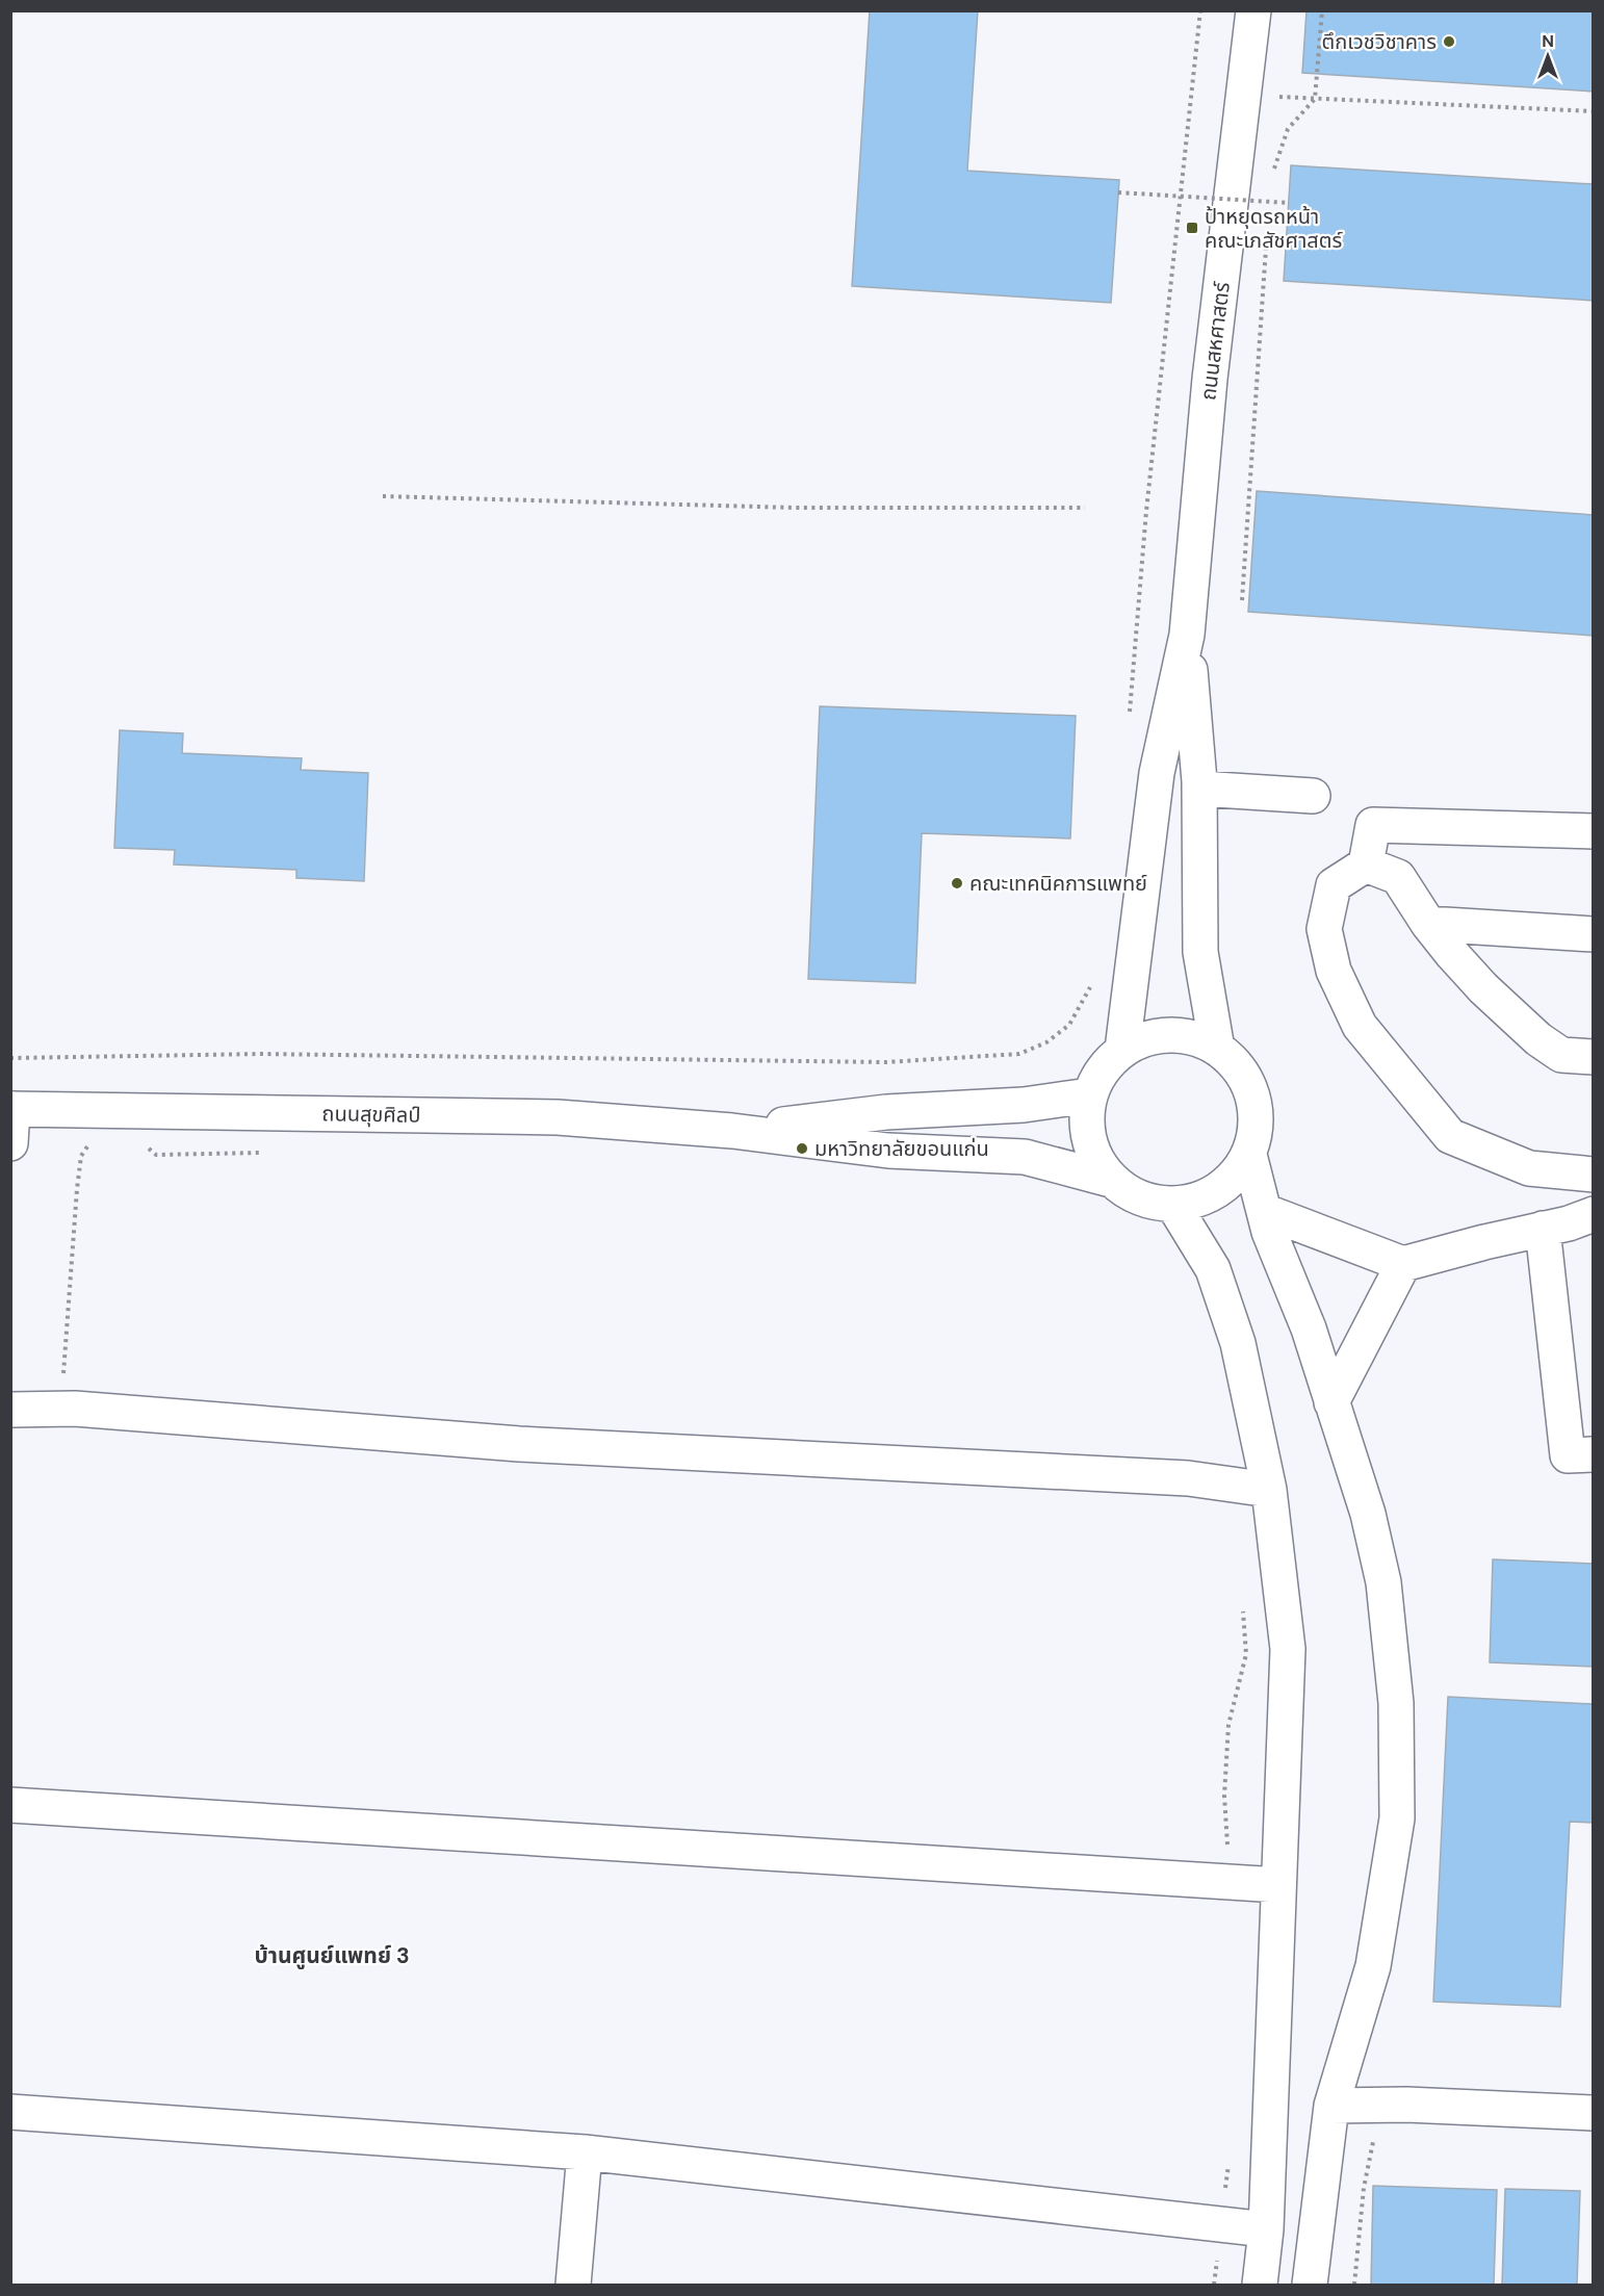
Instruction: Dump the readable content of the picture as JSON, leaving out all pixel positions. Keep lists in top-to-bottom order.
{
  "streets": {
    "street": ["ถนนสหศาสตร์", "ถนนสุขศิลป์"]
  },
  "districts": ["บ้านศูนย์แพทย์ 3"],
  "places": {
    "other": ["ตึกเวชวิชาคาร", "คณะเทคนิคการแพทย์", "มหาวิทยาลัยขอนแก่น"],
    "transit": ["ป้าหยุดรถหน้า คณะเภสัชศาสตร์"]
  },
  "north": "top"
}
